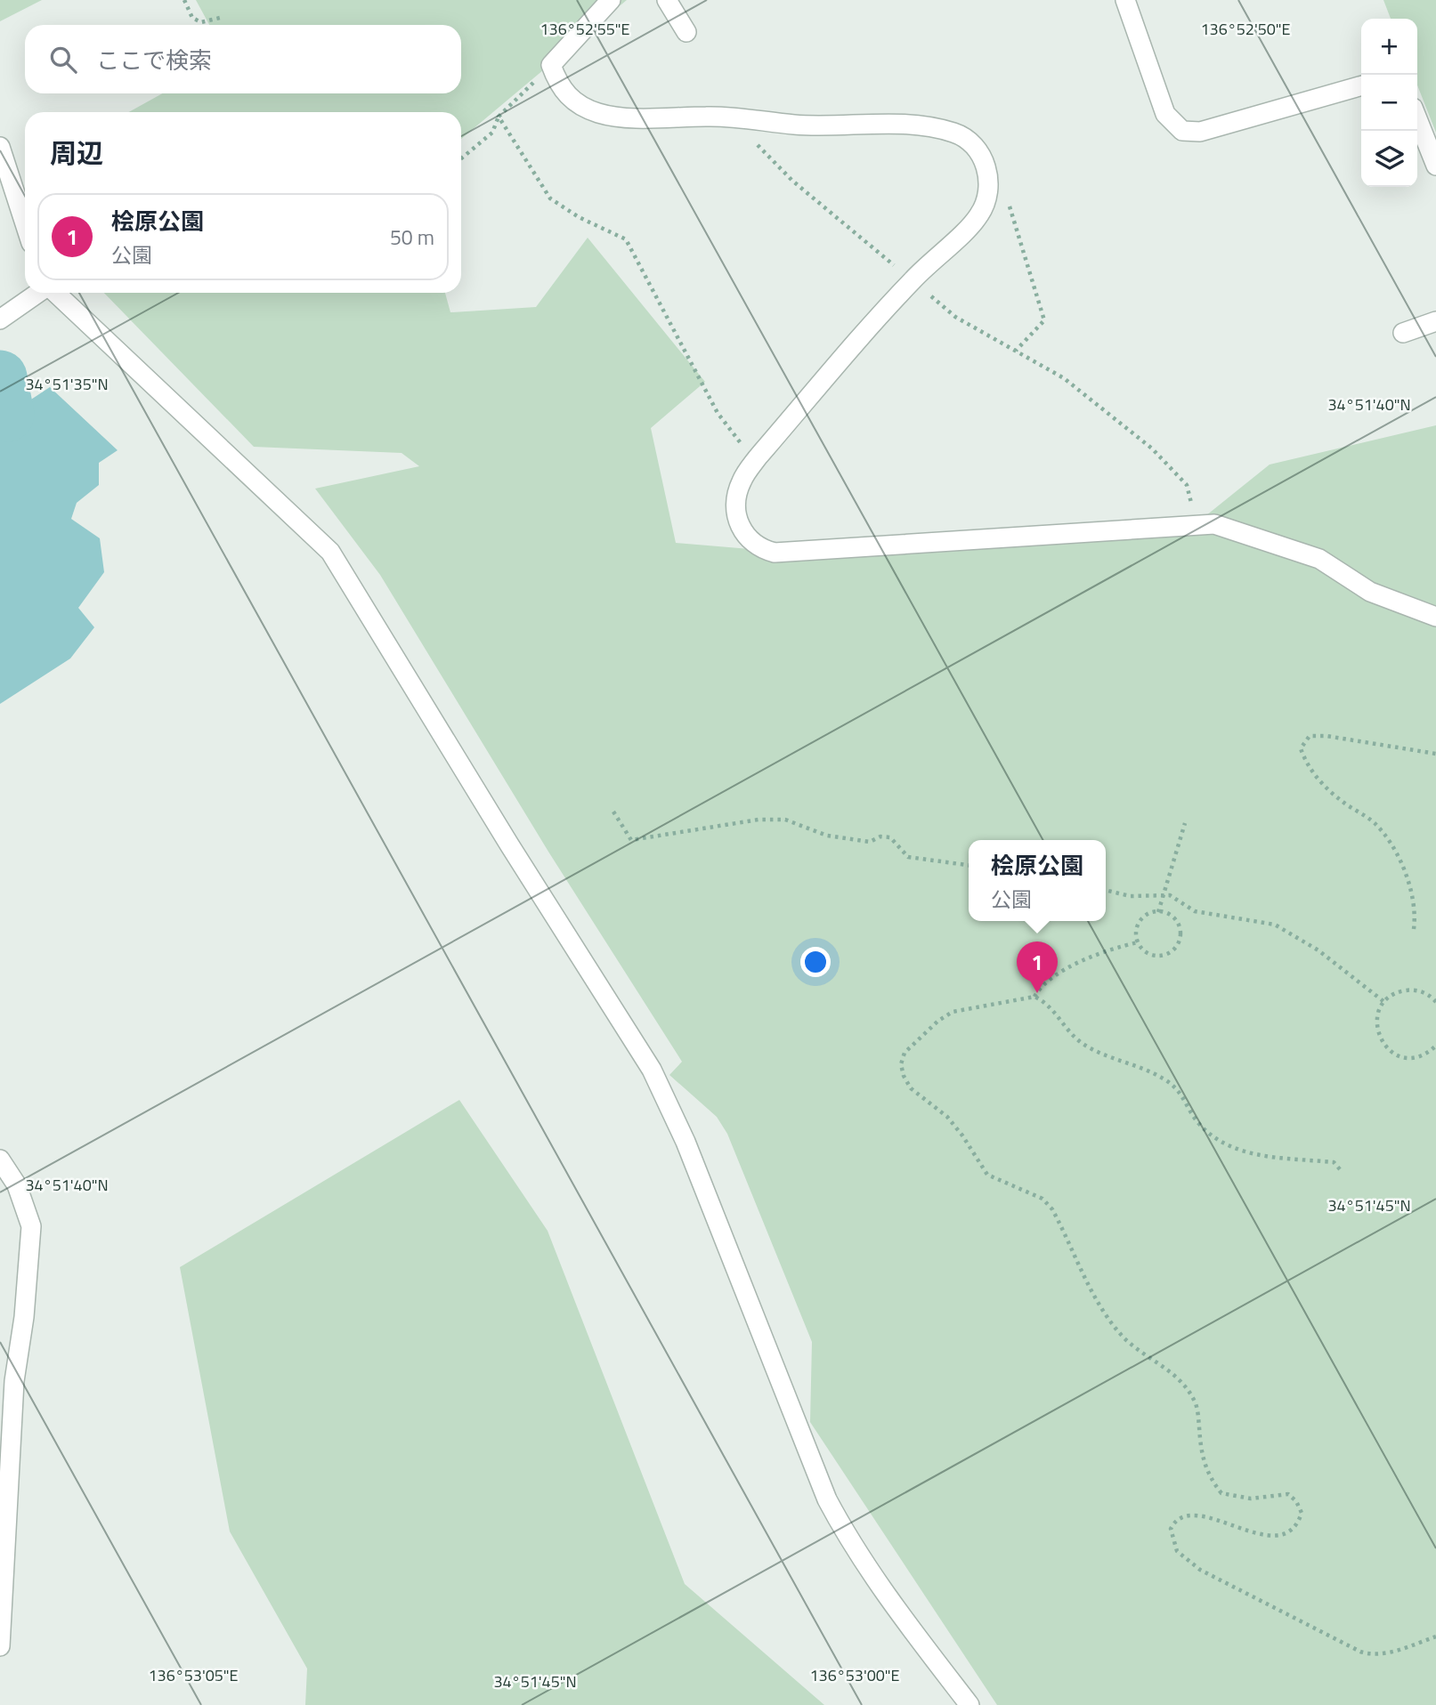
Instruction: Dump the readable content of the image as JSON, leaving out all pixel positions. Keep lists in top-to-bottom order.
{
  "page": {
    "map_buttons": ["+", "−"],
    "search": "ここで検索",
    "heading": "周辺",
    "list": [
      {
        "mark": "1",
        "name": "桧原公園",
        "note": "公園",
        "value": "50 m"
      }
    ],
    "popup": ["桧原公園", "公園"],
    "pins": "1"
  },
  "coordinates": [
    "136°52'55\"E",
    "136°52'50\"E",
    "34°51'35\"N",
    "34°51'40\"N",
    "34°51'45\"N",
    "136°53'05\"E",
    "136°53'00\"E"
  ]
}
